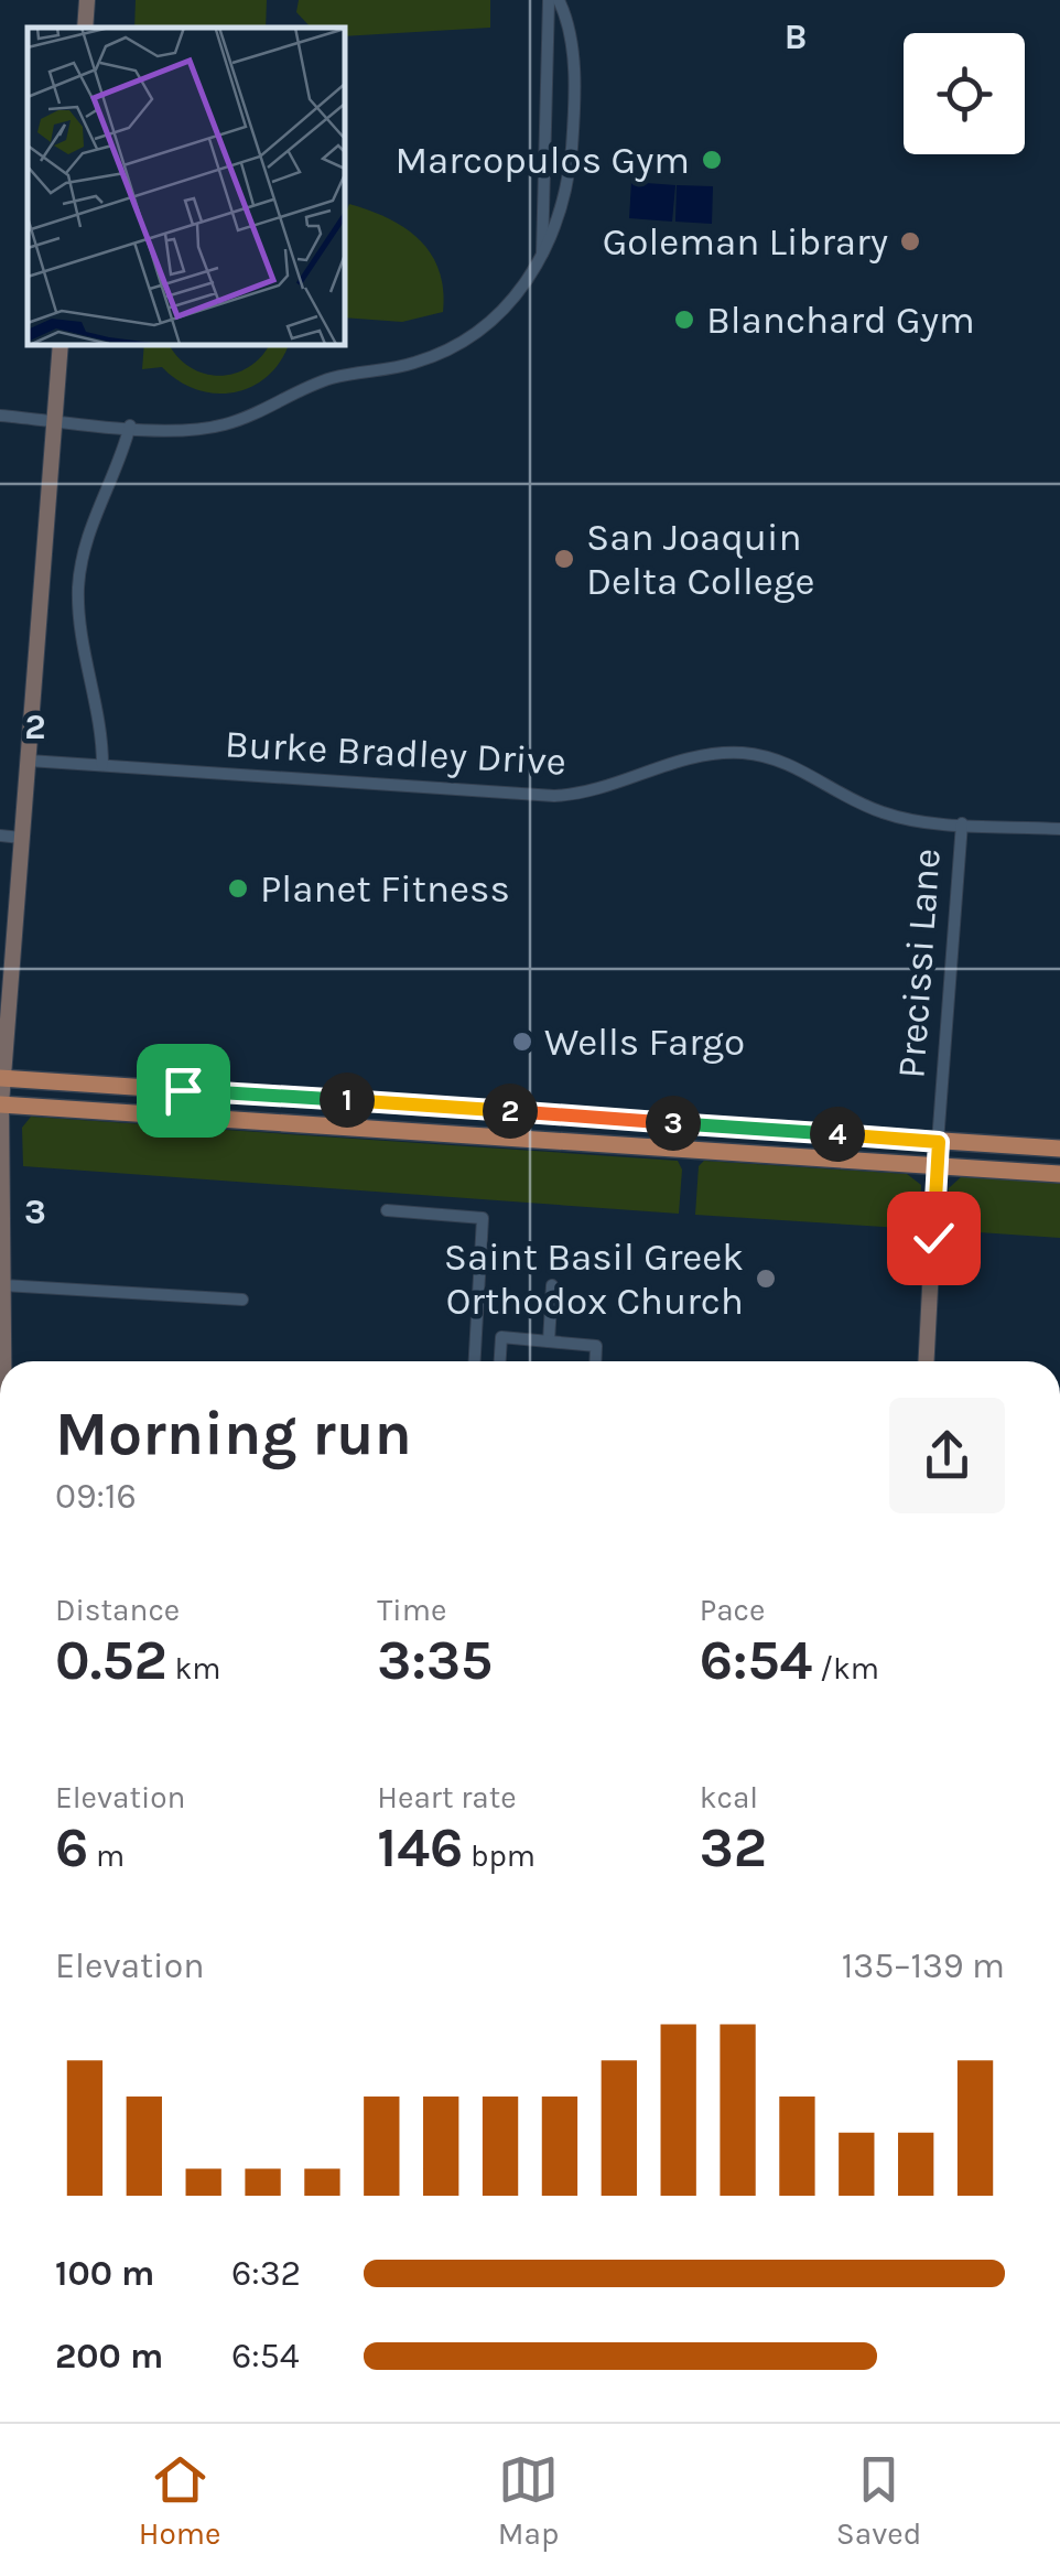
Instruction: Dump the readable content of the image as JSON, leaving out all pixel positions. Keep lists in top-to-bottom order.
{
  "streets": {
    "main road": ["Precissi Lane"],
    "street": ["Burke Bradley Drive"]
  },
  "crossings": [
    ["Burke Bradley Drive", "Precissi Lane"]
  ],
  "places": [
    "Marcopulos Gym",
    "Goleman Library",
    "Blanchard Gym",
    "San Joaquin Delta College",
    "Planet Fitness",
    "Wells Fargo",
    "Saint Basil Greek Orthodox Church"
  ],
  "page": {
    "pins": [
      "1",
      "2",
      "3",
      "4"
    ],
    "heading": ["Morning run", "09:16"],
    "stats": [
      ["Distance", "0.52 km"],
      ["Time", "3:35"],
      ["Pace", "6:54 /km"],
      ["Elevation", "6 m"],
      ["Heart rate", "146 bpm"],
      ["kcal", "32"]
    ],
    "chart": ["Elevation", "135–139 m"],
    "list": [
      {
        "name": "100 m",
        "note": "6:32"
      },
      {
        "name": "200 m",
        "note": "6:54"
      }
    ],
    "tabs": ["Home", "Map", "Saved"]
  },
  "grid": {
    "columns": ["B"],
    "rows": ["2", "3"]
  }
}
